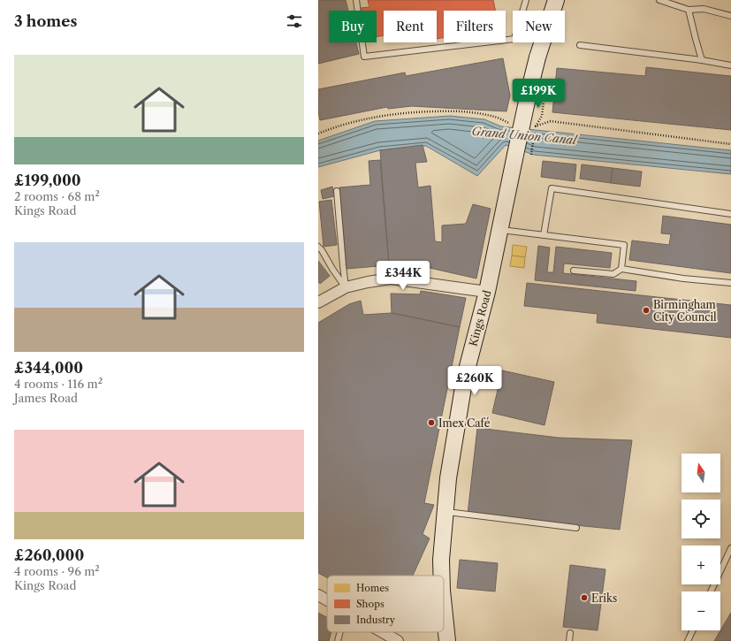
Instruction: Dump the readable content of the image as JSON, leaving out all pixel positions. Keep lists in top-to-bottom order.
{
  "streets": {
    "street": ["Kings Road"]
  },
  "water": ["Grand Union Canal"],
  "places": ["Birmingham City Council", "Imex Café", "Eriks"],
  "legend": ["Homes", "Shops", "Industry"],
  "north": "top",
  "page": {
    "heading": "3 homes",
    "chip": [
      "Buy",
      "Rent",
      "Filters",
      "New"
    ],
    "list": [
      {
        "name": "£199,000",
        "note": "2 rooms · 68 m² · Kings Road"
      },
      {
        "name": "£344,000",
        "note": "4 rooms · 116 m² · James Road"
      },
      {
        "name": "£260,000",
        "note": "4 rooms · 96 m² · Kings Road"
      }
    ],
    "price": ["£199K", "£344K", "£260K"],
    "map_buttons": ["+", "−"]
  }
}
